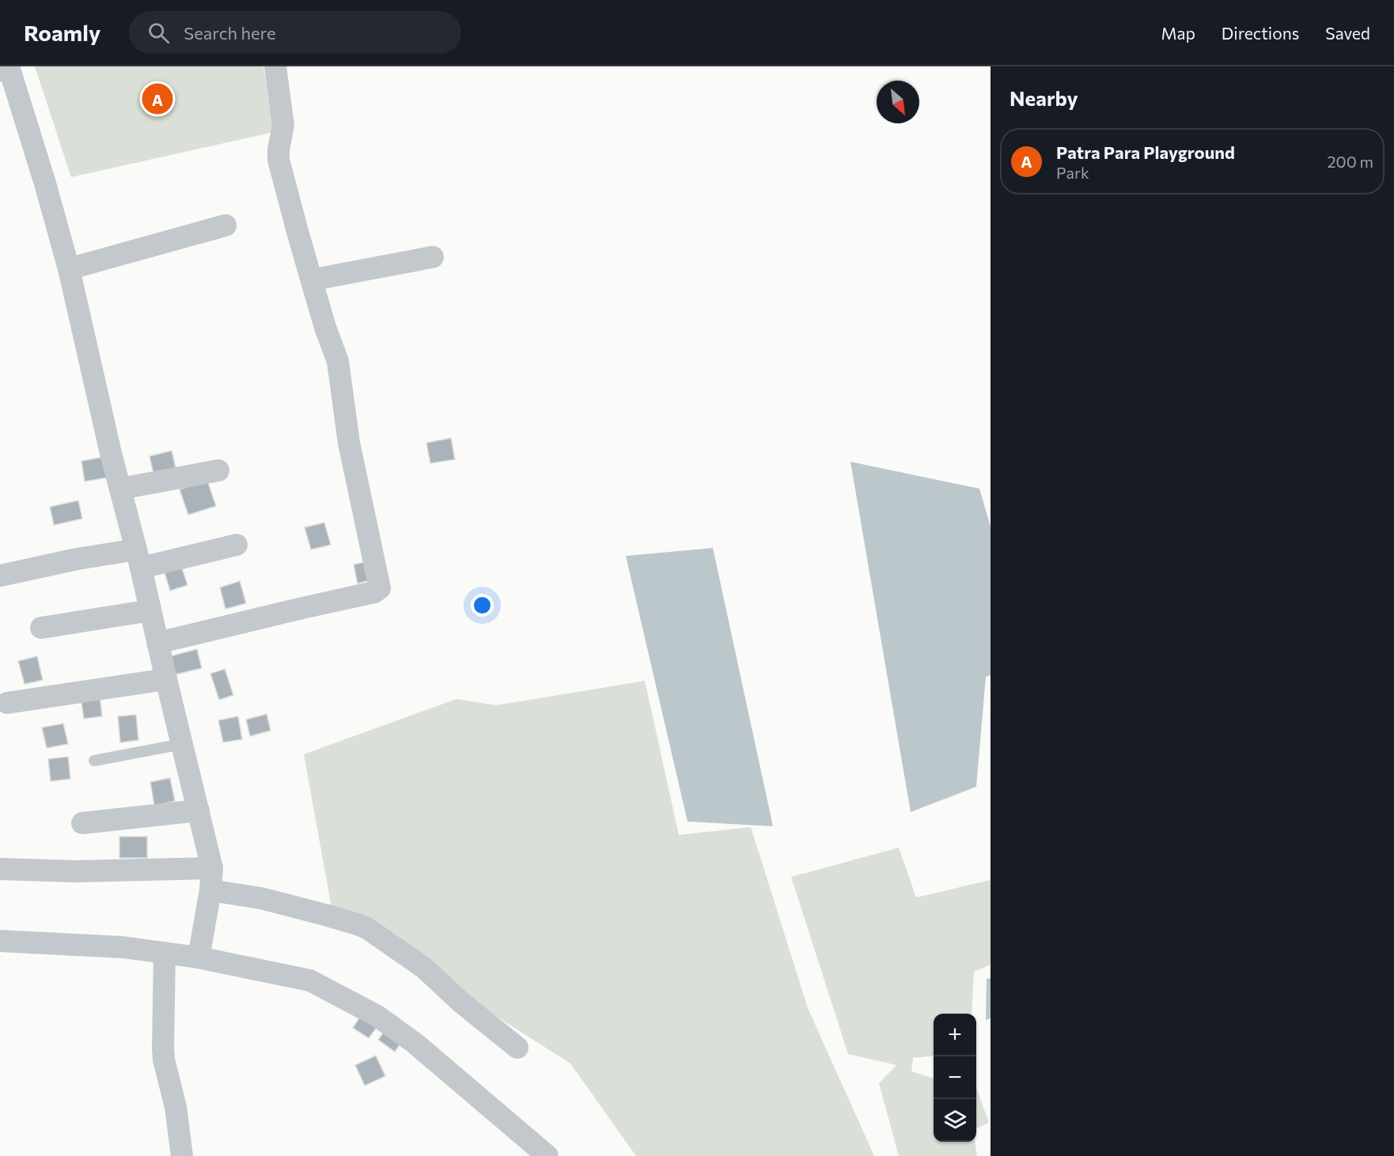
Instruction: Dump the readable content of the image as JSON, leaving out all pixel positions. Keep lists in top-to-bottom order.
{
  "north": "bottom right",
  "page": {
    "header": "Roamly",
    "search": "Search here",
    "nav": ["Map", "Directions", "Saved"],
    "heading": "Nearby",
    "pins": "A",
    "list": [
      {
        "mark": "A",
        "name": "Patra Para Playground",
        "note": "Park",
        "value": "200 m"
      }
    ],
    "map_buttons": ["+", "−"]
  }
}
